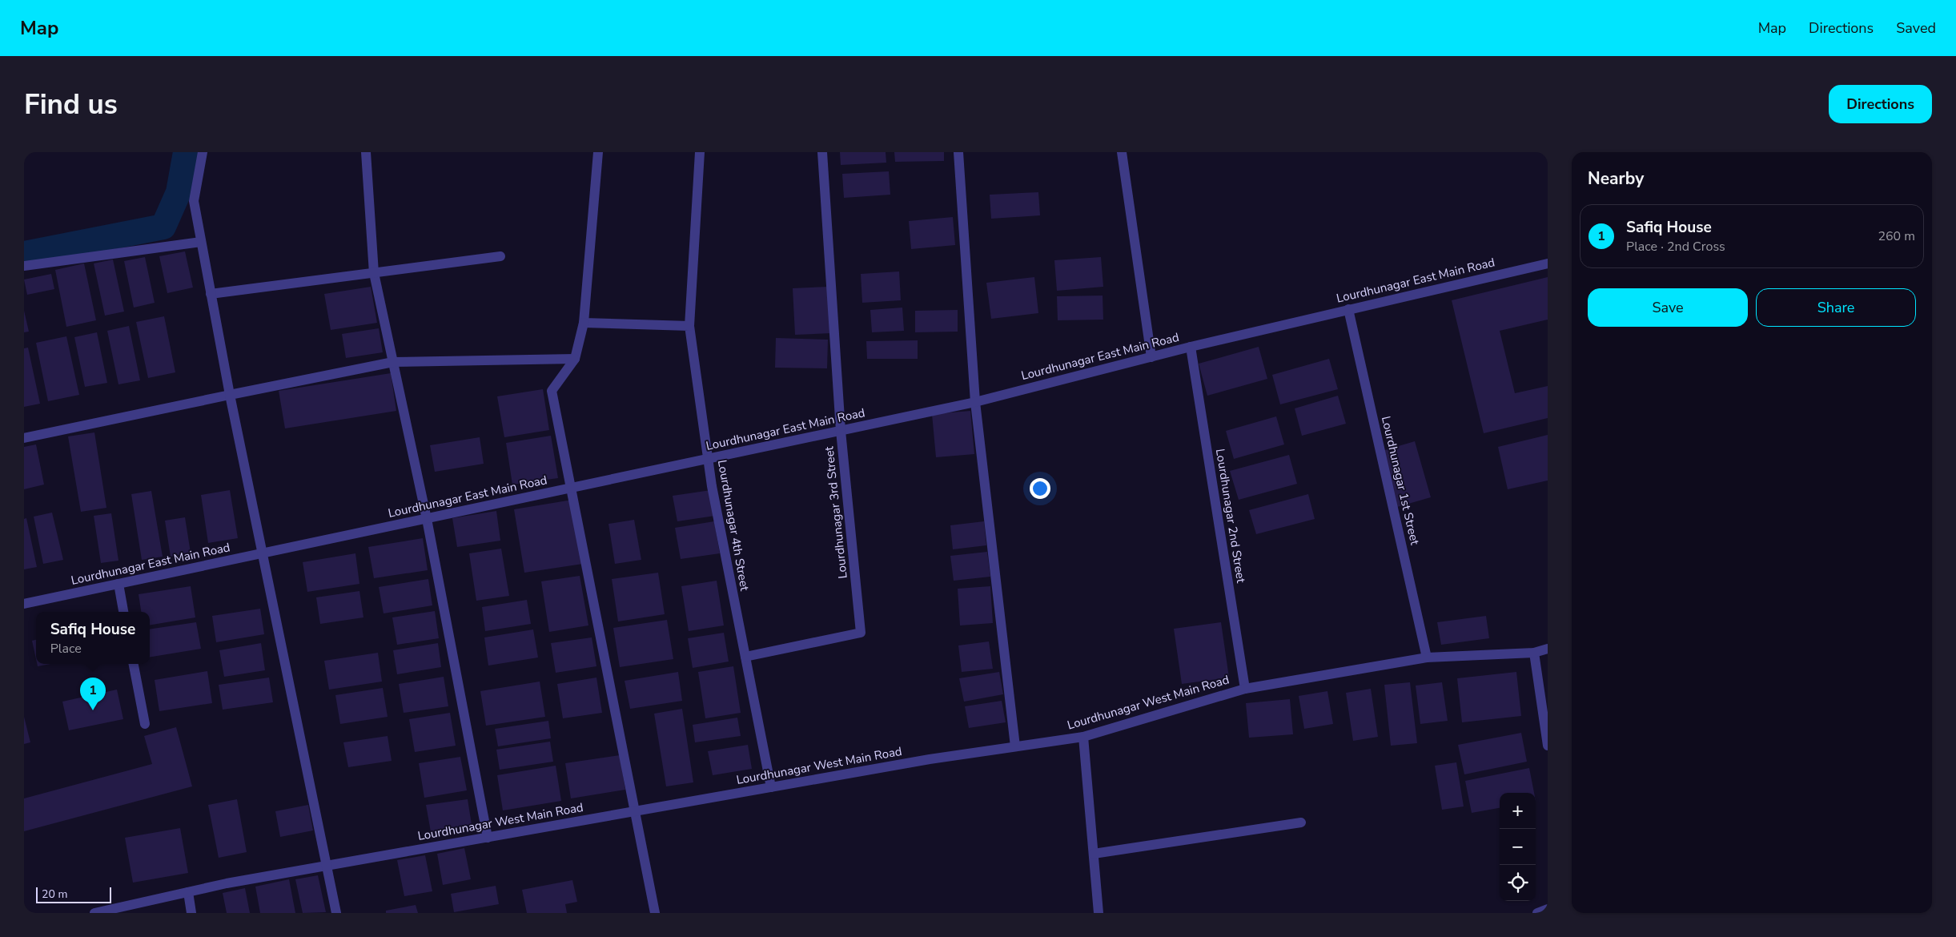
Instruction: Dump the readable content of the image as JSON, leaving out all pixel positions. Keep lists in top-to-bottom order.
{
  "streets": {
    "street": [
      "Lourdhunagar East Main Road",
      "Lourdhunagar 1st Street",
      "Lourdhunagar 3rd Street",
      "Lourdhunagar 2nd Street",
      "Lourdhunagar 4th Street",
      "Lourdhunagar West Main Road"
    ]
  },
  "crossings": [
    ["Lourdhunagar East Main Road", "Lourdhunagar 1st Street"],
    ["Lourdhunagar East Main Road", "Lourdhunagar 3rd Street"],
    ["Lourdhunagar East Main Road", "Lourdhunagar 2nd Street"],
    ["Lourdhunagar East Main Road", "Lourdhunagar 4th Street"],
    ["Lourdhunagar 1st Street", "Lourdhunagar West Main Road"],
    ["Lourdhunagar 3rd Street", "Lourdhunagar 4th Street"],
    ["Lourdhunagar 2nd Street", "Lourdhunagar West Main Road"],
    ["Lourdhunagar 4th Street", "Lourdhunagar West Main Road"]
  ],
  "scale_bar": "20 m",
  "page": {
    "header": "Map",
    "nav": ["Map", "Directions", "Saved"],
    "buttons": [
      "Directions",
      ["Save", "Share"]
    ],
    "title": "Find us",
    "heading": "Nearby",
    "list": [
      {
        "mark": "1",
        "name": "Safiq House",
        "note": "Place · 2nd Cross",
        "value": "260 m"
      }
    ],
    "popup": ["Safiq House", "Place"],
    "pins": "1",
    "map_buttons": ["+", "−"],
    "scale": "20 m"
  }
}
